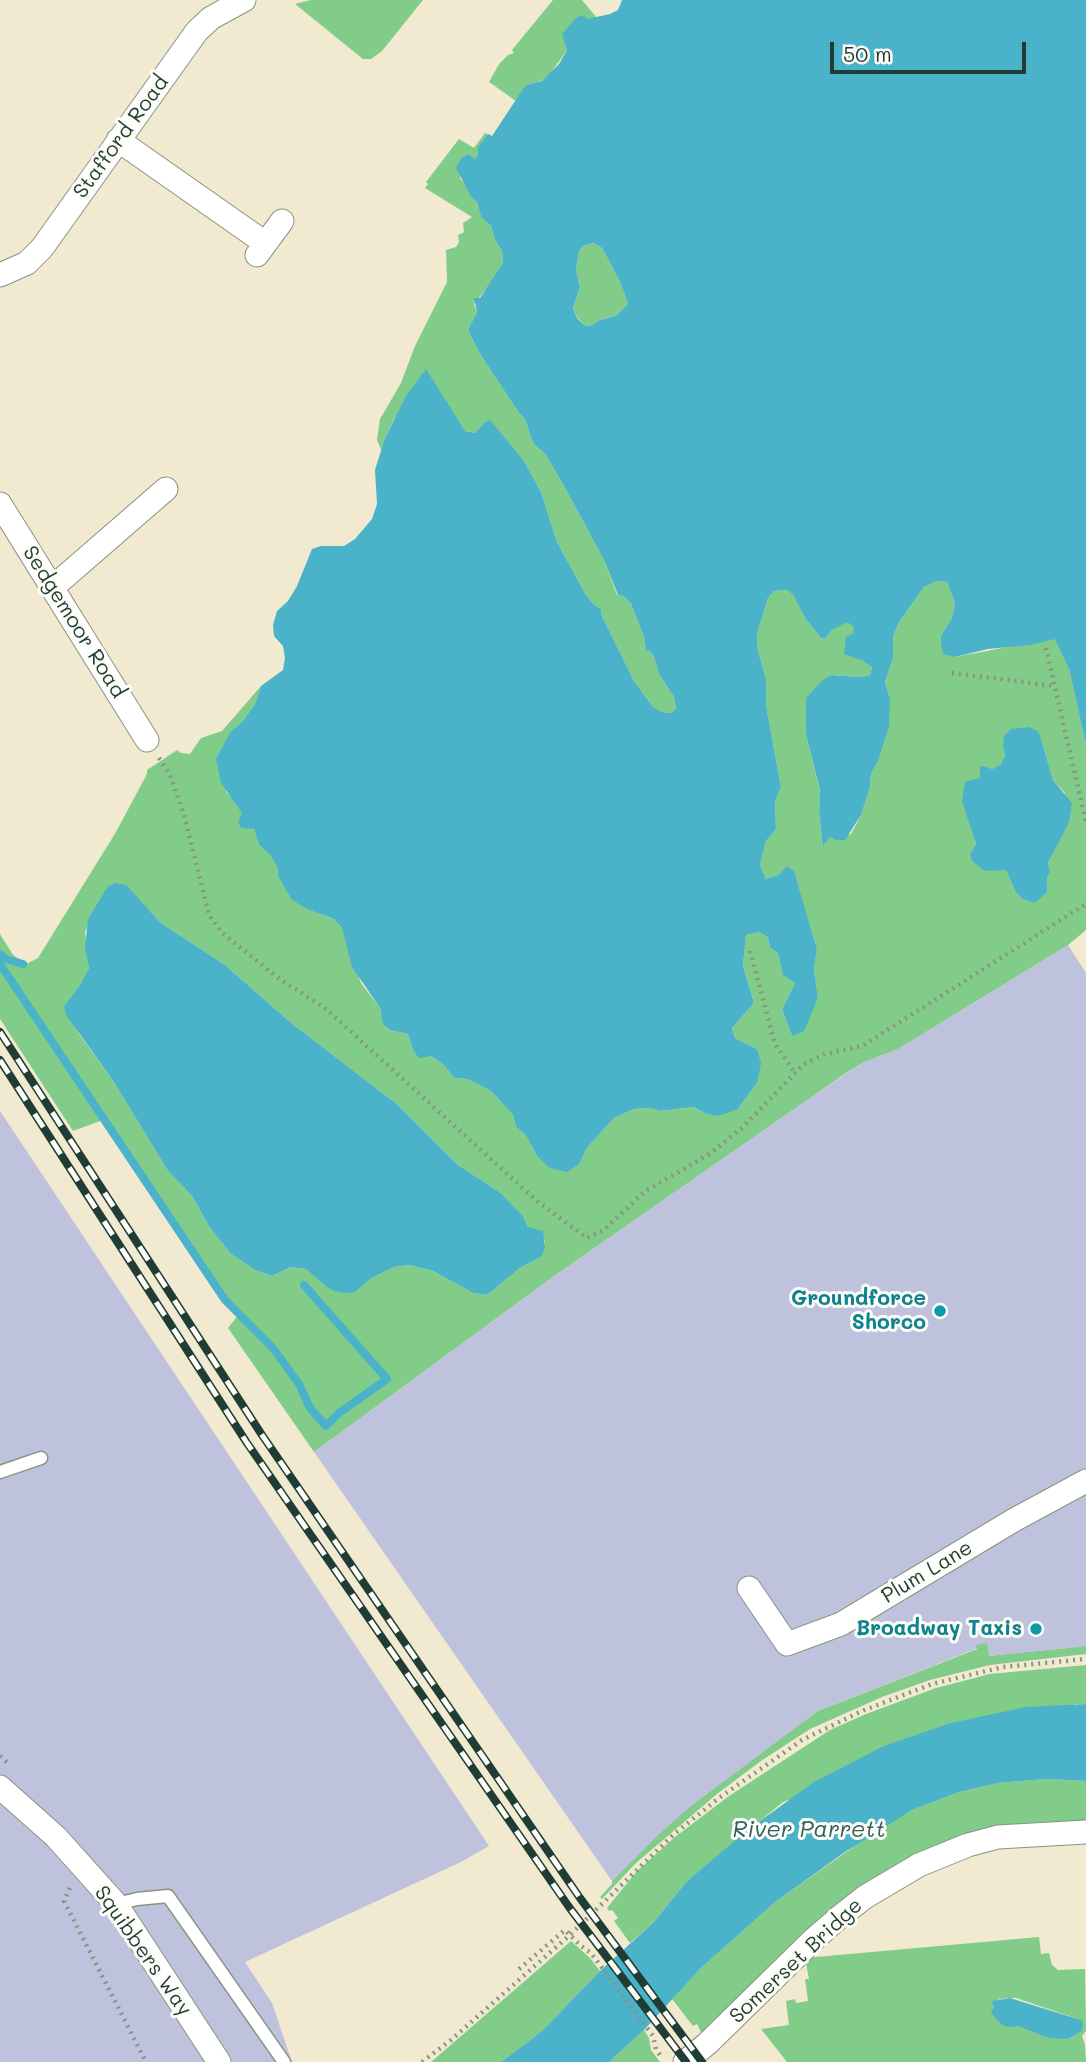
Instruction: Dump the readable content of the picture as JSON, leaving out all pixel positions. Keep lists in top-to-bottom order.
{
  "streets": {
    "street": [
      "Stafford Road",
      "Sedgemoor Road",
      "Plum Lane",
      "Squibbers Way",
      "Somerset Bridge"
    ]
  },
  "water": ["River Parrett"],
  "places": ["Groundforce Shorco", "Broadway Taxis"],
  "scale_bar": "50 m"
}
